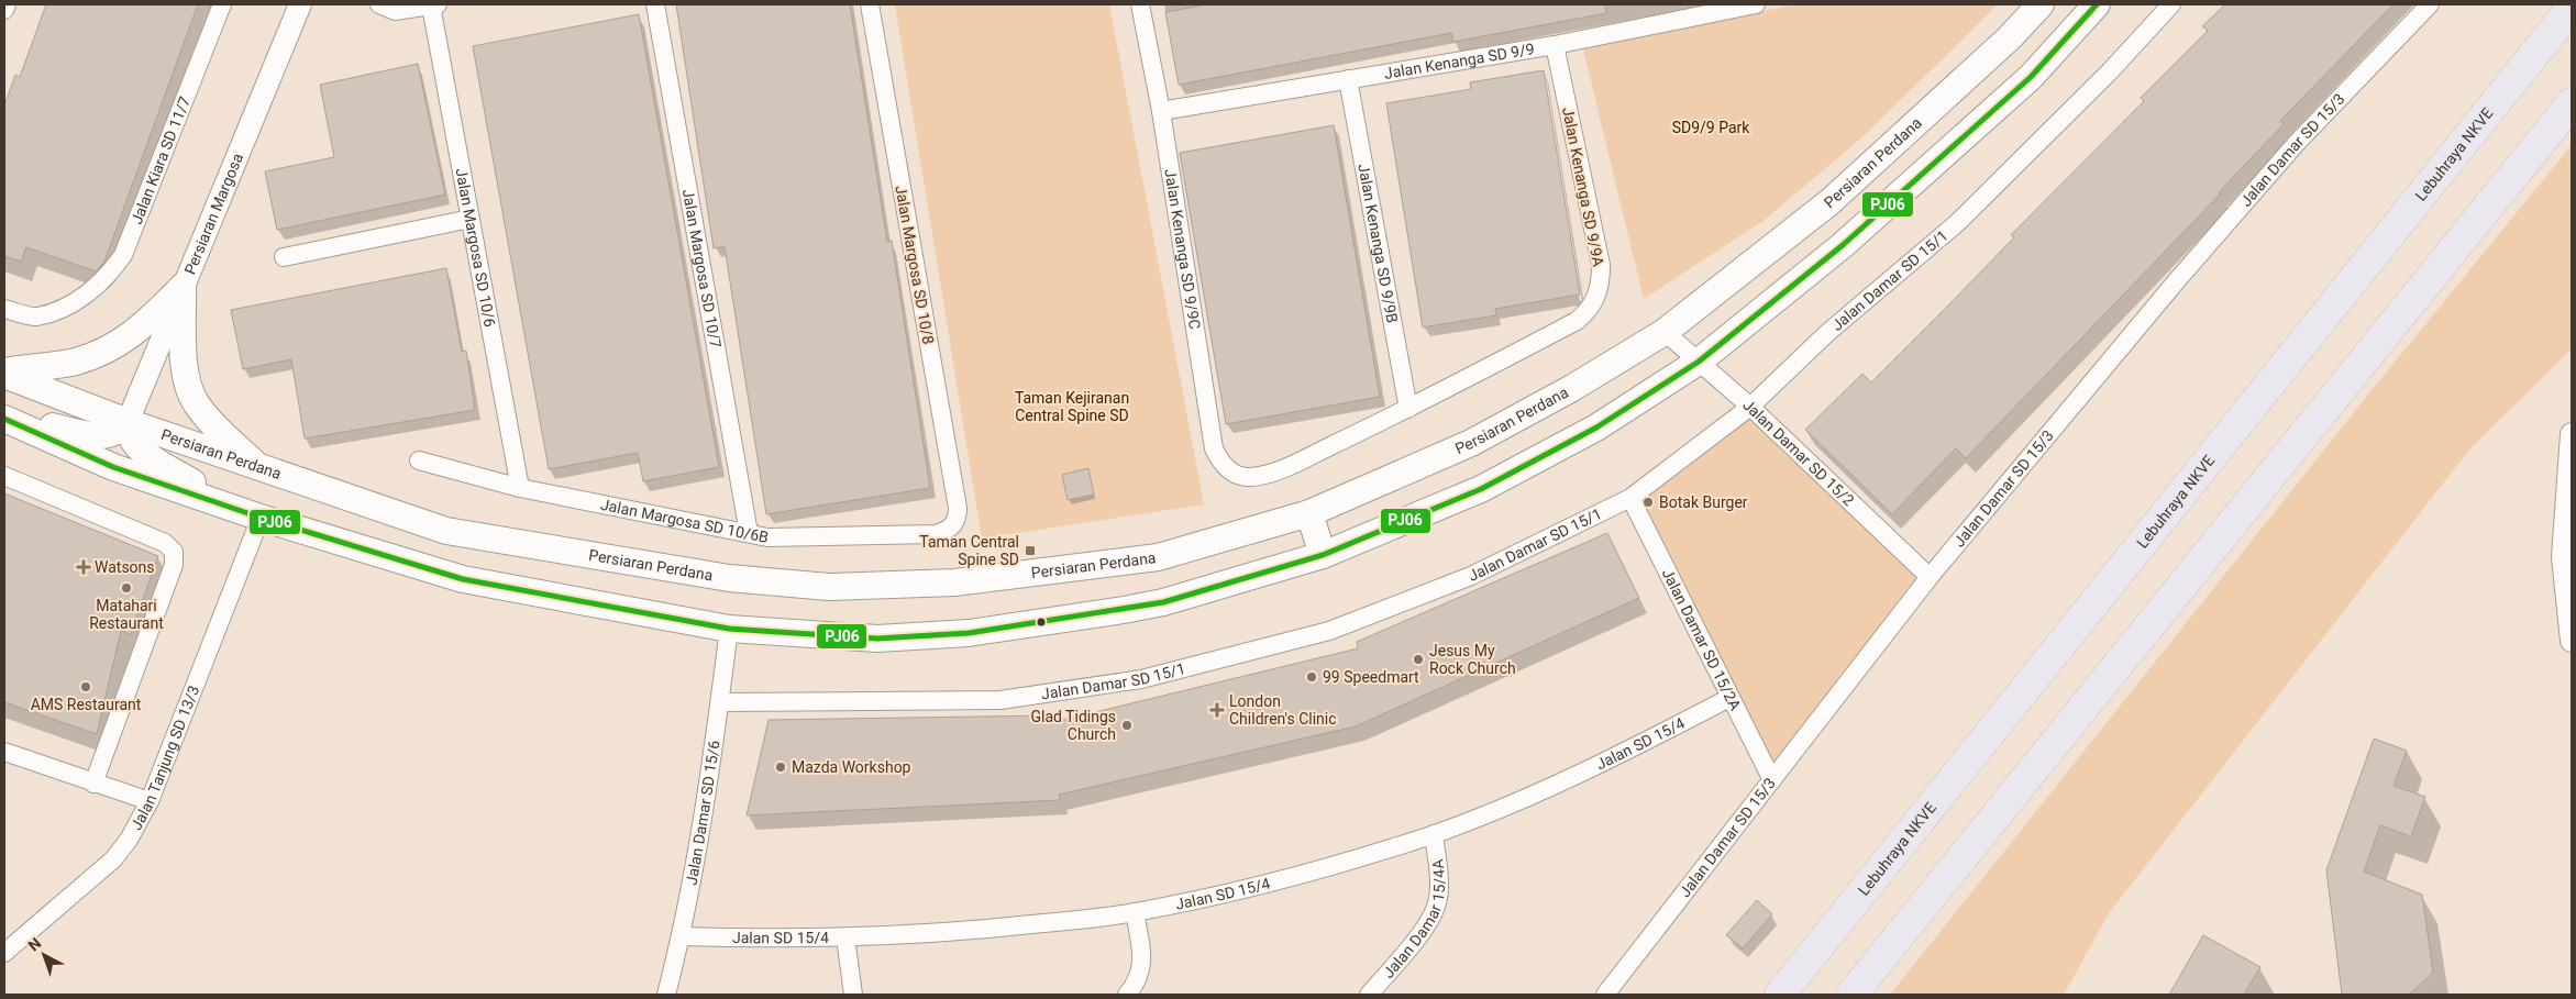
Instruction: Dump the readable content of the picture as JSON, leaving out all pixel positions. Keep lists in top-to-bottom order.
{
  "streets": {
    "highway": ["Lebuhraya NKVE"],
    "main road": ["Persiaran Perdana"],
    "street": [
      "Jalan Kenanga SD 9/9",
      "Jalan Damar SD 15/3",
      "Jalan Kiara SD 11/7",
      "Jalan Kenanga SD 9/9A",
      "Persiaran Margosa",
      "Jalan Kenanga SD 9/9B",
      "Jalan Margosa SD 10/6",
      "Jalan Kenanga SD 9/9C",
      "Jalan Margosa SD 10/8",
      "Jalan Margosa SD 10/7",
      "Jalan Damar SD 15/1",
      "Jalan Damar SD 15/2",
      "Jalan Margosa SD 10/6B",
      "Jalan Damar SD 15/2A",
      "Jalan SD 15/4",
      "Jalan Tanjung SD 13/3",
      "Jalan Damar SD 15/6",
      "Jalan Damar 15/4A"
    ]
  },
  "crossings": [
    ["Jalan Kenanga SD 9/9", "Jalan Kenanga SD 9/9A"],
    ["Jalan Kenanga SD 9/9", "Jalan Kenanga SD 9/9B"],
    ["Jalan Kenanga SD 9/9", "Jalan Kenanga SD 9/9C"],
    ["Jalan Damar SD 15/3", "Jalan Damar SD 15/2"],
    ["Jalan Damar SD 15/3", "Jalan Damar SD 15/2A"],
    ["Persiaran Perdana", "Persiaran Margosa"],
    ["Persiaran Perdana", "Jalan Damar SD 15/2"],
    ["Jalan Kenanga SD 9/9A", "Jalan Kenanga SD 9/9B"],
    ["Jalan Kenanga SD 9/9A", "Jalan Kenanga SD 9/9C"],
    ["Jalan Margosa SD 10/6", "Jalan Margosa SD 10/6B"],
    ["Jalan Margosa SD 10/8", "Jalan Margosa SD 10/6B"],
    ["Jalan Margosa SD 10/7", "Jalan Margosa SD 10/6B"],
    ["Jalan Damar SD 15/1", "Jalan Damar SD 15/2"],
    ["Jalan Damar SD 15/1", "Jalan Damar SD 15/2A"],
    ["Jalan Damar SD 15/1", "Jalan Damar SD 15/6"],
    ["Jalan Damar SD 15/2A", "Jalan SD 15/4"],
    ["Jalan SD 15/4", "Jalan Damar SD 15/6"],
    ["Jalan SD 15/4", "Jalan Damar 15/4A"]
  ],
  "parks": ["SD9/9 Park", "Taman Kejiranan Central Spine SD"],
  "places": {
    "other": [
      "Botak Burger",
      "Matahari Restaurant",
      "Jesus My Rock Church",
      "99 Speedmart",
      "AMS Restaurant",
      "Glad Tidings Church",
      "Mazda Workshop"
    ],
    "transit": ["Taman Central Spine SD"],
    "health": ["Watsons", "London Children's Clinic"]
  },
  "lines": ["transit line PJ06"],
  "north": "top left"
}
